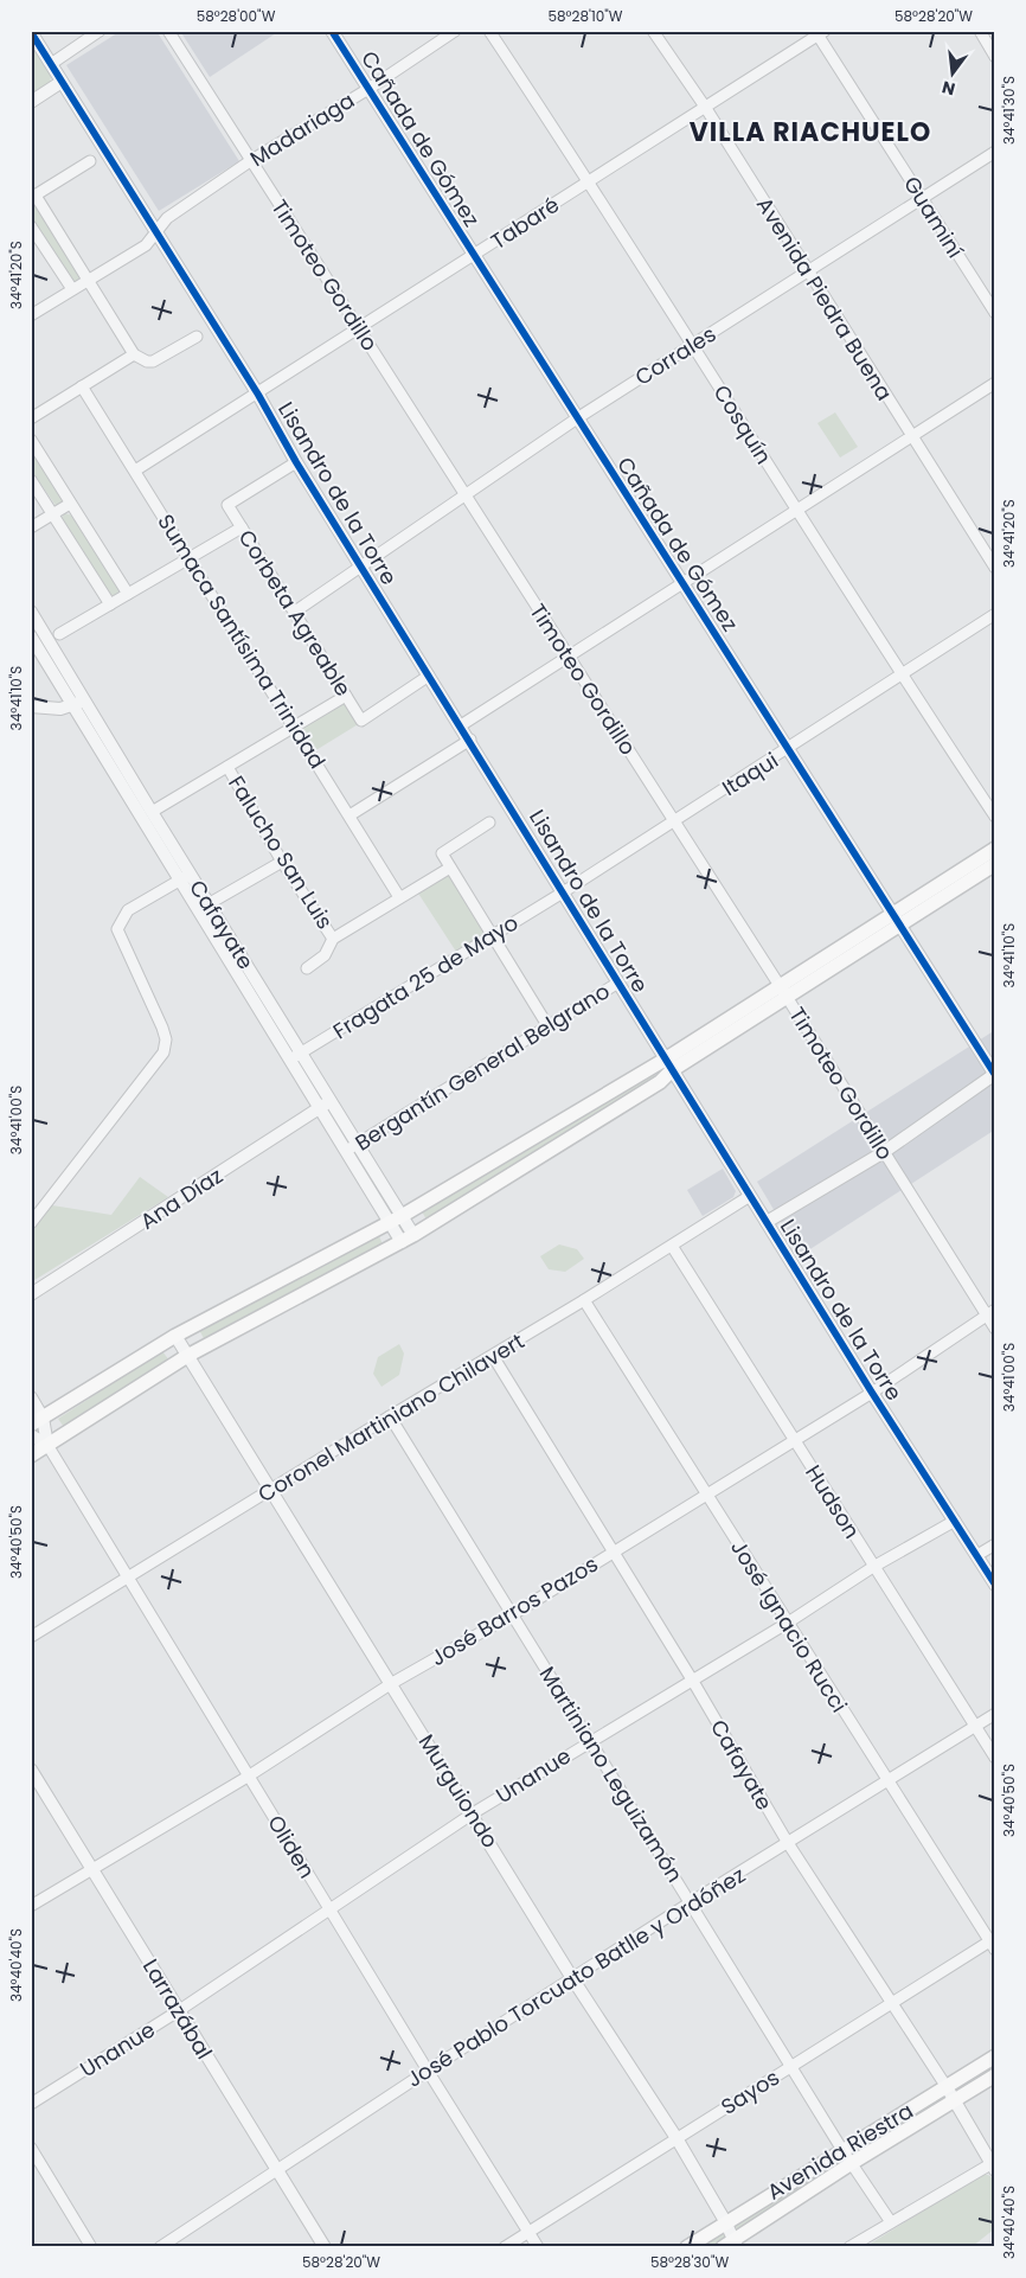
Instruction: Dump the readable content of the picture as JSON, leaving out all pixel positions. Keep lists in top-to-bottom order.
{
  "streets": {
    "main road": ["Avenida Riestra"],
    "street": [
      "Madariaga",
      "Cañada de Gómez",
      "Guaminí",
      "Tabaré",
      "Timoteo Gordillo",
      "Avenida Piedra Buena",
      "Corrales",
      "Cosquín",
      "Lisandro de la Torre",
      "Corbeta Agreable",
      "Sumaca Santísima Trinidad",
      "Itaqui",
      "Falucho San Luis",
      "Cafayate",
      "Fragata 25 de Mayo",
      "Bergantín General Belgrano",
      "Ana Díaz",
      "Coronel Martiniano Chilavert",
      "Hudson",
      "José Barros Pazos",
      "José Ignacio Rucci",
      "Martiniano Leguizamón",
      "Unanue",
      "Murguiondo",
      "Oliden",
      "José Pablo Torcuato Batlle y Ordóñez",
      "Larrazábal",
      "Sayos"
    ]
  },
  "crossings": [
    ["Madariaga", "Cañada de Gómez"],
    ["Madariaga", "Timoteo Gordillo"],
    ["Madariaga", "Lisandro de la Torre"],
    ["Cañada de Gómez", "Tabaré"],
    ["Cañada de Gómez", "Corrales"],
    ["Cañada de Gómez", "Itaqui"],
    ["Guaminí", "Tabaré"],
    ["Guaminí", "Corrales"],
    ["Tabaré", "Timoteo Gordillo"],
    ["Tabaré", "Avenida Piedra Buena"],
    ["Tabaré", "Cosquín"],
    ["Tabaré", "Lisandro de la Torre"],
    ["Tabaré", "Sumaca Santísima Trinidad"],
    ["Timoteo Gordillo", "Corrales"],
    ["Timoteo Gordillo", "Itaqui"],
    ["Timoteo Gordillo", "José Barros Pazos"],
    ["Avenida Piedra Buena", "Corrales"],
    ["Corrales", "Cosquín"],
    ["Corrales", "Lisandro de la Torre"],
    ["Corrales", "Corbeta Agreable"],
    ["Cosquín", "Itaqui"],
    ["Lisandro de la Torre", "Corbeta Agreable"],
    ["Lisandro de la Torre", "Itaqui"],
    ["Lisandro de la Torre", "Fragata 25 de Mayo"],
    ["Lisandro de la Torre", "Bergantín General Belgrano"],
    ["Lisandro de la Torre", "Coronel Martiniano Chilavert"],
    ["Lisandro de la Torre", "José Barros Pazos"],
    ["Lisandro de la Torre", "Unanue"],
    ["Itaqui", "Fragata 25 de Mayo"],
    ["Cafayate", "Fragata 25 de Mayo"],
    ["Cafayate", "Bergantín General Belgrano"],
    ["Cafayate", "Ana Díaz"],
    ["Cafayate", "Coronel Martiniano Chilavert"],
    ["Cafayate", "José Barros Pazos"],
    ["Cafayate", "Unanue"],
    ["Cafayate", "José Pablo Torcuato Batlle y Ordóñez"],
    ["Cafayate", "Sayos"],
    ["Cafayate", "Avenida Riestra"],
    ["Coronel Martiniano Chilavert", "Hudson"],
    ["Coronel Martiniano Chilavert", "José Ignacio Rucci"],
    ["Coronel Martiniano Chilavert", "Martiniano Leguizamón"],
    ["Coronel Martiniano Chilavert", "Murguiondo"],
    ["Coronel Martiniano Chilavert", "Oliden"],
    ["Hudson", "José Barros Pazos"],
    ["Hudson", "Unanue"],
    ["Hudson", "José Pablo Torcuato Batlle y Ordóñez"],
    ["José Barros Pazos", "José Ignacio Rucci"],
    ["José Barros Pazos", "Martiniano Leguizamón"],
    ["José Barros Pazos", "Murguiondo"],
    ["José Barros Pazos", "Oliden"],
    ["José Barros Pazos", "Larrazábal"],
    ["José Ignacio Rucci", "Unanue"],
    ["José Ignacio Rucci", "José Pablo Torcuato Batlle y Ordóñez"],
    ["José Ignacio Rucci", "Sayos"],
    ["Martiniano Leguizamón", "Unanue"],
    ["Martiniano Leguizamón", "José Pablo Torcuato Batlle y Ordóñez"],
    ["Martiniano Leguizamón", "Sayos"],
    ["Martiniano Leguizamón", "Avenida Riestra"],
    ["Unanue", "Murguiondo"],
    ["Unanue", "Oliden"],
    ["Unanue", "Larrazábal"],
    ["Murguiondo", "José Pablo Torcuato Batlle y Ordóñez"],
    ["Murguiondo", "Sayos"],
    ["Murguiondo", "Avenida Riestra"],
    ["Oliden", "José Pablo Torcuato Batlle y Ordóñez"],
    ["Oliden", "Sayos"],
    ["José Pablo Torcuato Batlle y Ordóñez", "Larrazábal"]
  ],
  "districts": ["VILLA RIACHUELO"],
  "north": "bottom",
  "coordinates": [
    "58°28'00\"W",
    "58°28'10\"W",
    "58°28'20\"W",
    "34°41'30\"S",
    "34°41'20\"S",
    "34°41'10\"S",
    "34°41'00\"S",
    "34°40'50\"S",
    "34°40'40\"S",
    "58°28'30\"W"
  ]
}
